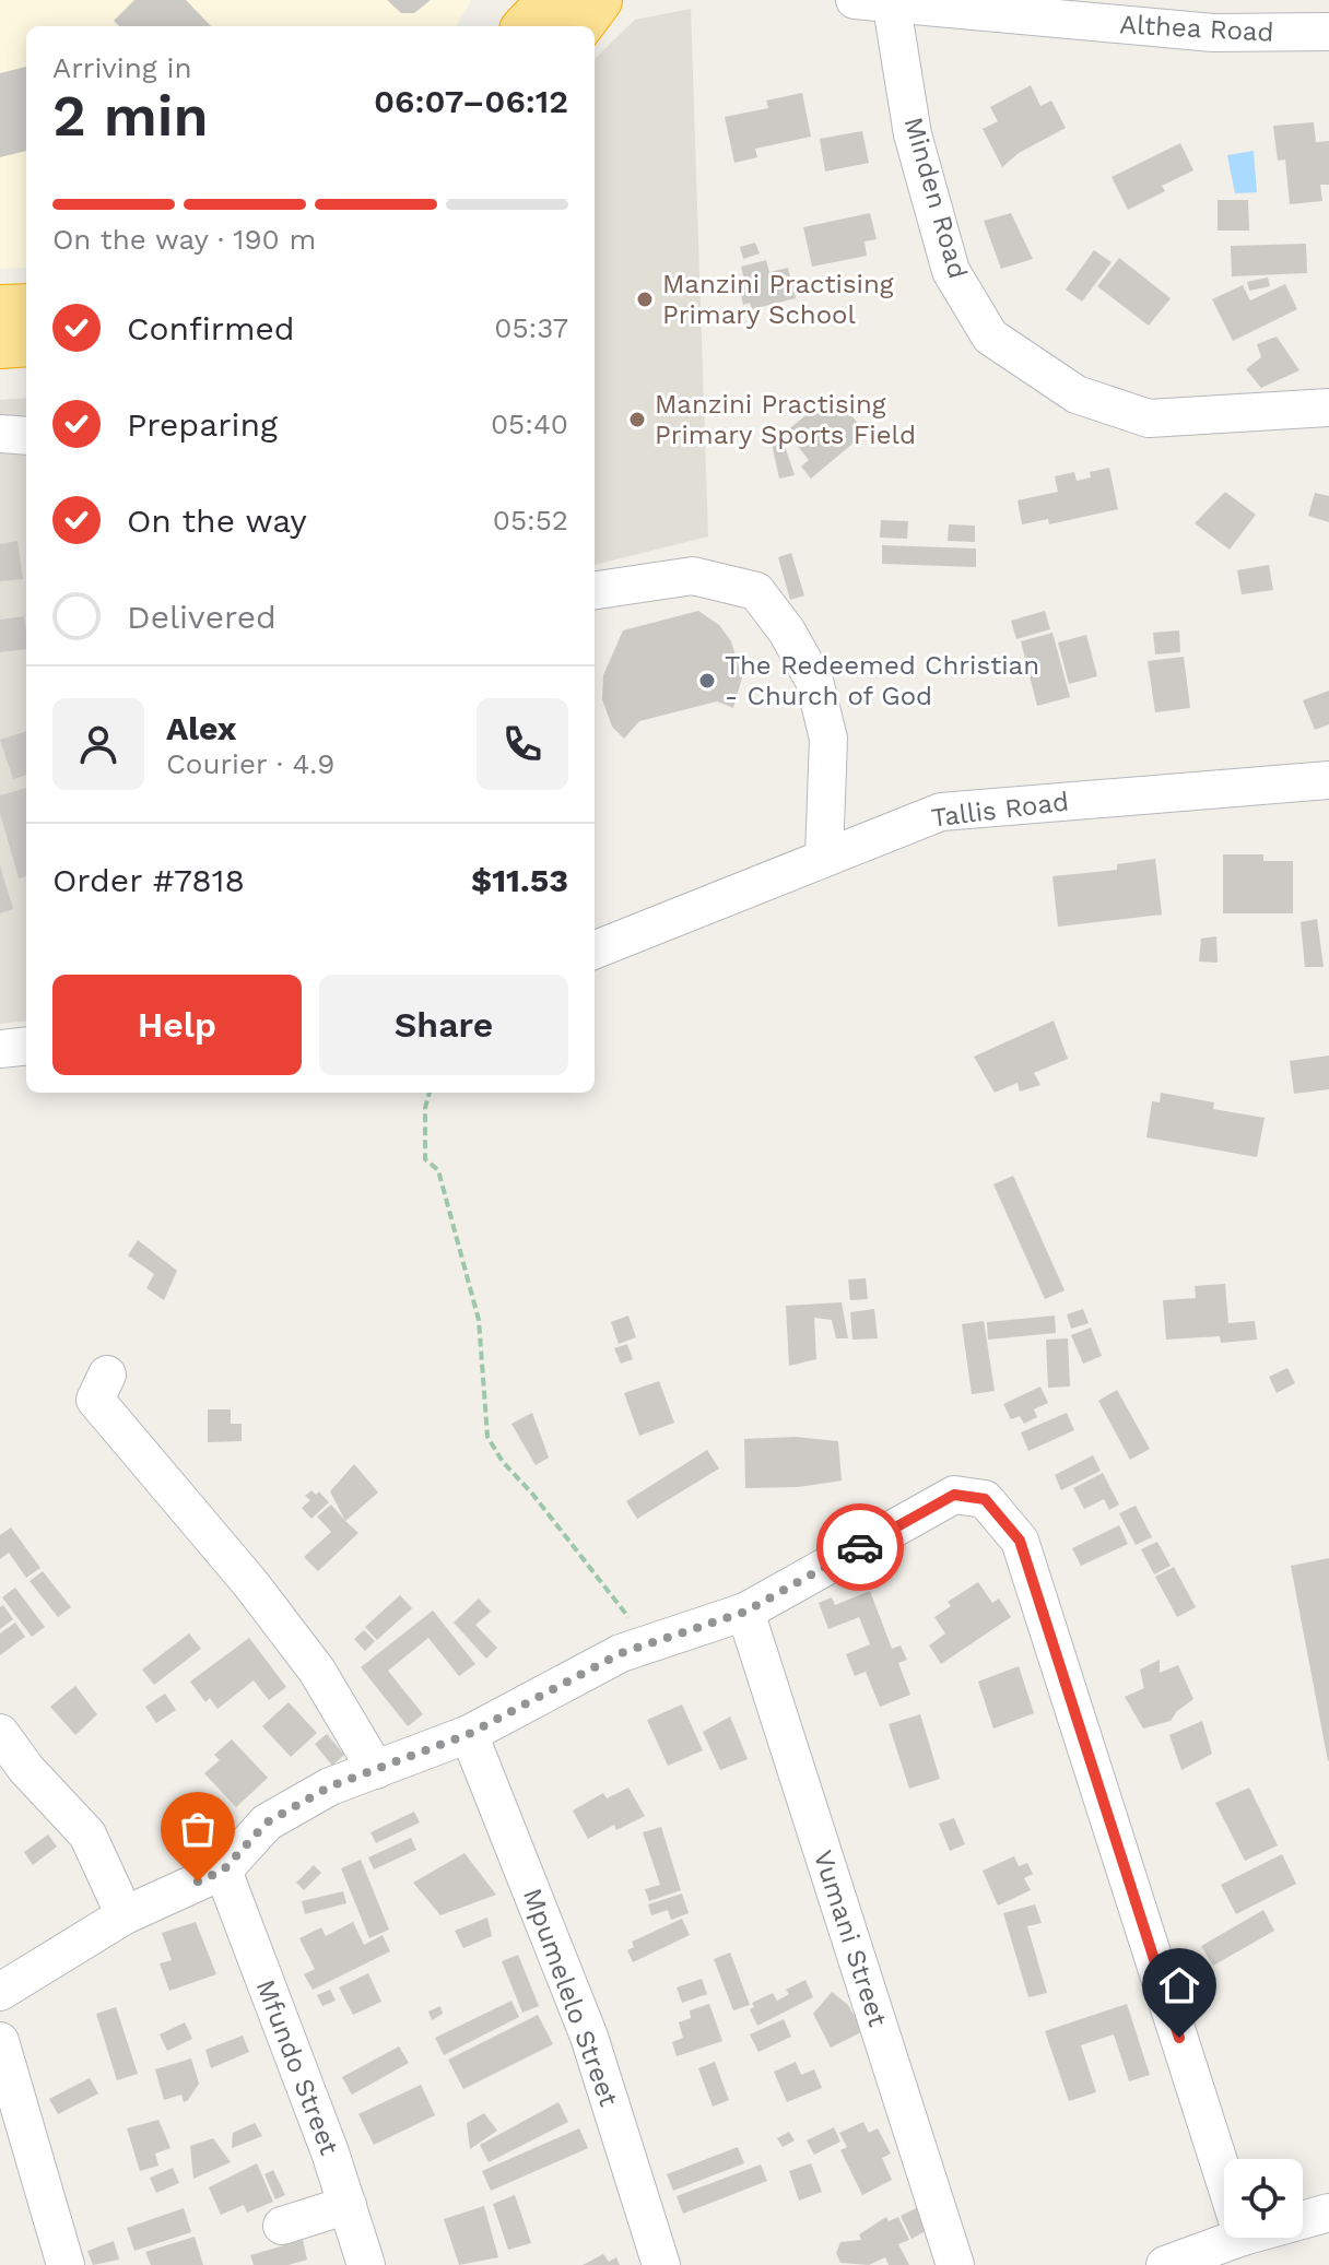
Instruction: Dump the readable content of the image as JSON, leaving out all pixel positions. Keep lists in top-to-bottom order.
{
  "streets": {
    "street": [
      "Althea Road",
      "Minden Road",
      "Tallis Road",
      "Vumani Street",
      "Mpumelelo Street",
      "Mfundo Street"
    ]
  },
  "crossings": [
    ["Althea Road", "Minden Road"]
  ],
  "places": ["Manzini Practising Primary School", "Manzini Practising Primary Sports Field", "The Redeemed Christian - Church of God"],
  "page": {
    "heading": ["2 min", "Arriving in", "06:07–06:12"],
    "panel": [
      "Alex",
      "Courier · 4.9",
      "Order #7818",
      "$11.53"
    ],
    "bar": "On the way · 190 m",
    "list": [
      ["Confirmed", "05:37"],
      ["Preparing", "05:40"],
      ["On the way", "05:52"],
      "Delivered"
    ],
    "buttons": ["Help", "Share"]
  }
}
